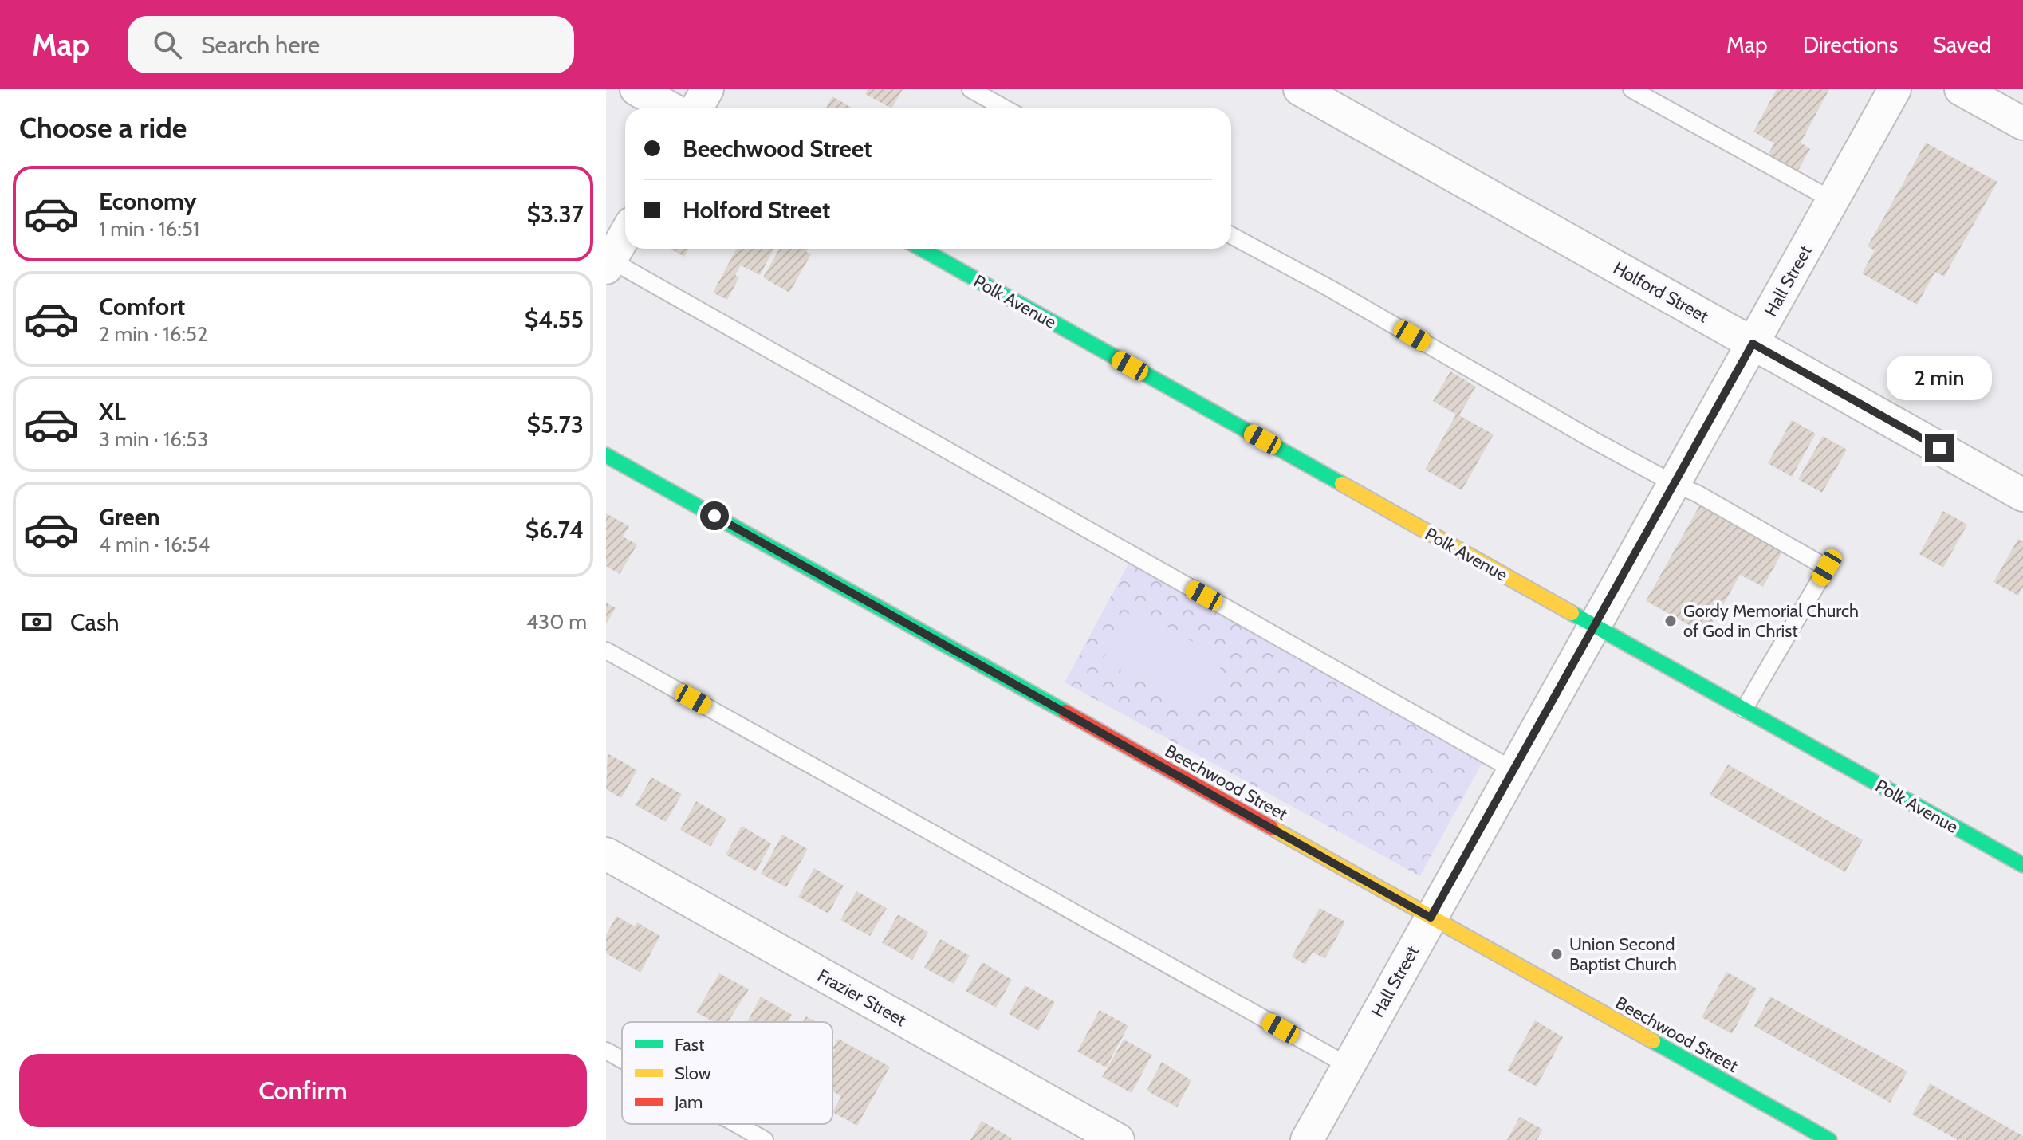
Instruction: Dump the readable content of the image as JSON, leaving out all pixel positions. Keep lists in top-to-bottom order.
{
  "streets": {
    "street": [
      "Hall Street",
      "Holford Street",
      "Polk Avenue",
      "Beechwood Street",
      "Frazier Street"
    ]
  },
  "crossings": [
    ["Hall Street", "Holford Street"],
    ["Hall Street", "Polk Avenue"],
    ["Hall Street", "Beechwood Street"]
  ],
  "places": ["Gordy Memorial Church of God in Christ", "Union Second Baptist Church"],
  "legend": ["Fast", "Slow", "Jam"],
  "page": {
    "header": "Map",
    "search": "Search here",
    "nav": ["Map", "Directions", "Saved"],
    "heading": "Choose a ride",
    "banner": ["Beechwood Street", "Holford Street"],
    "list": [
      {
        "name": "Economy",
        "note": "1 min · 16:51",
        "value": "$3.37"
      },
      {
        "name": "Comfort",
        "note": "2 min · 16:52",
        "value": "$4.55"
      },
      {
        "name": "XL",
        "note": "3 min · 16:53",
        "value": "$5.73"
      },
      {
        "name": "Green",
        "note": "4 min · 16:54",
        "value": "$6.74"
      }
    ],
    "bubble": "2 min",
    "pay": ["Cash", "430 m"],
    "buttons": "Confirm"
  }
}
